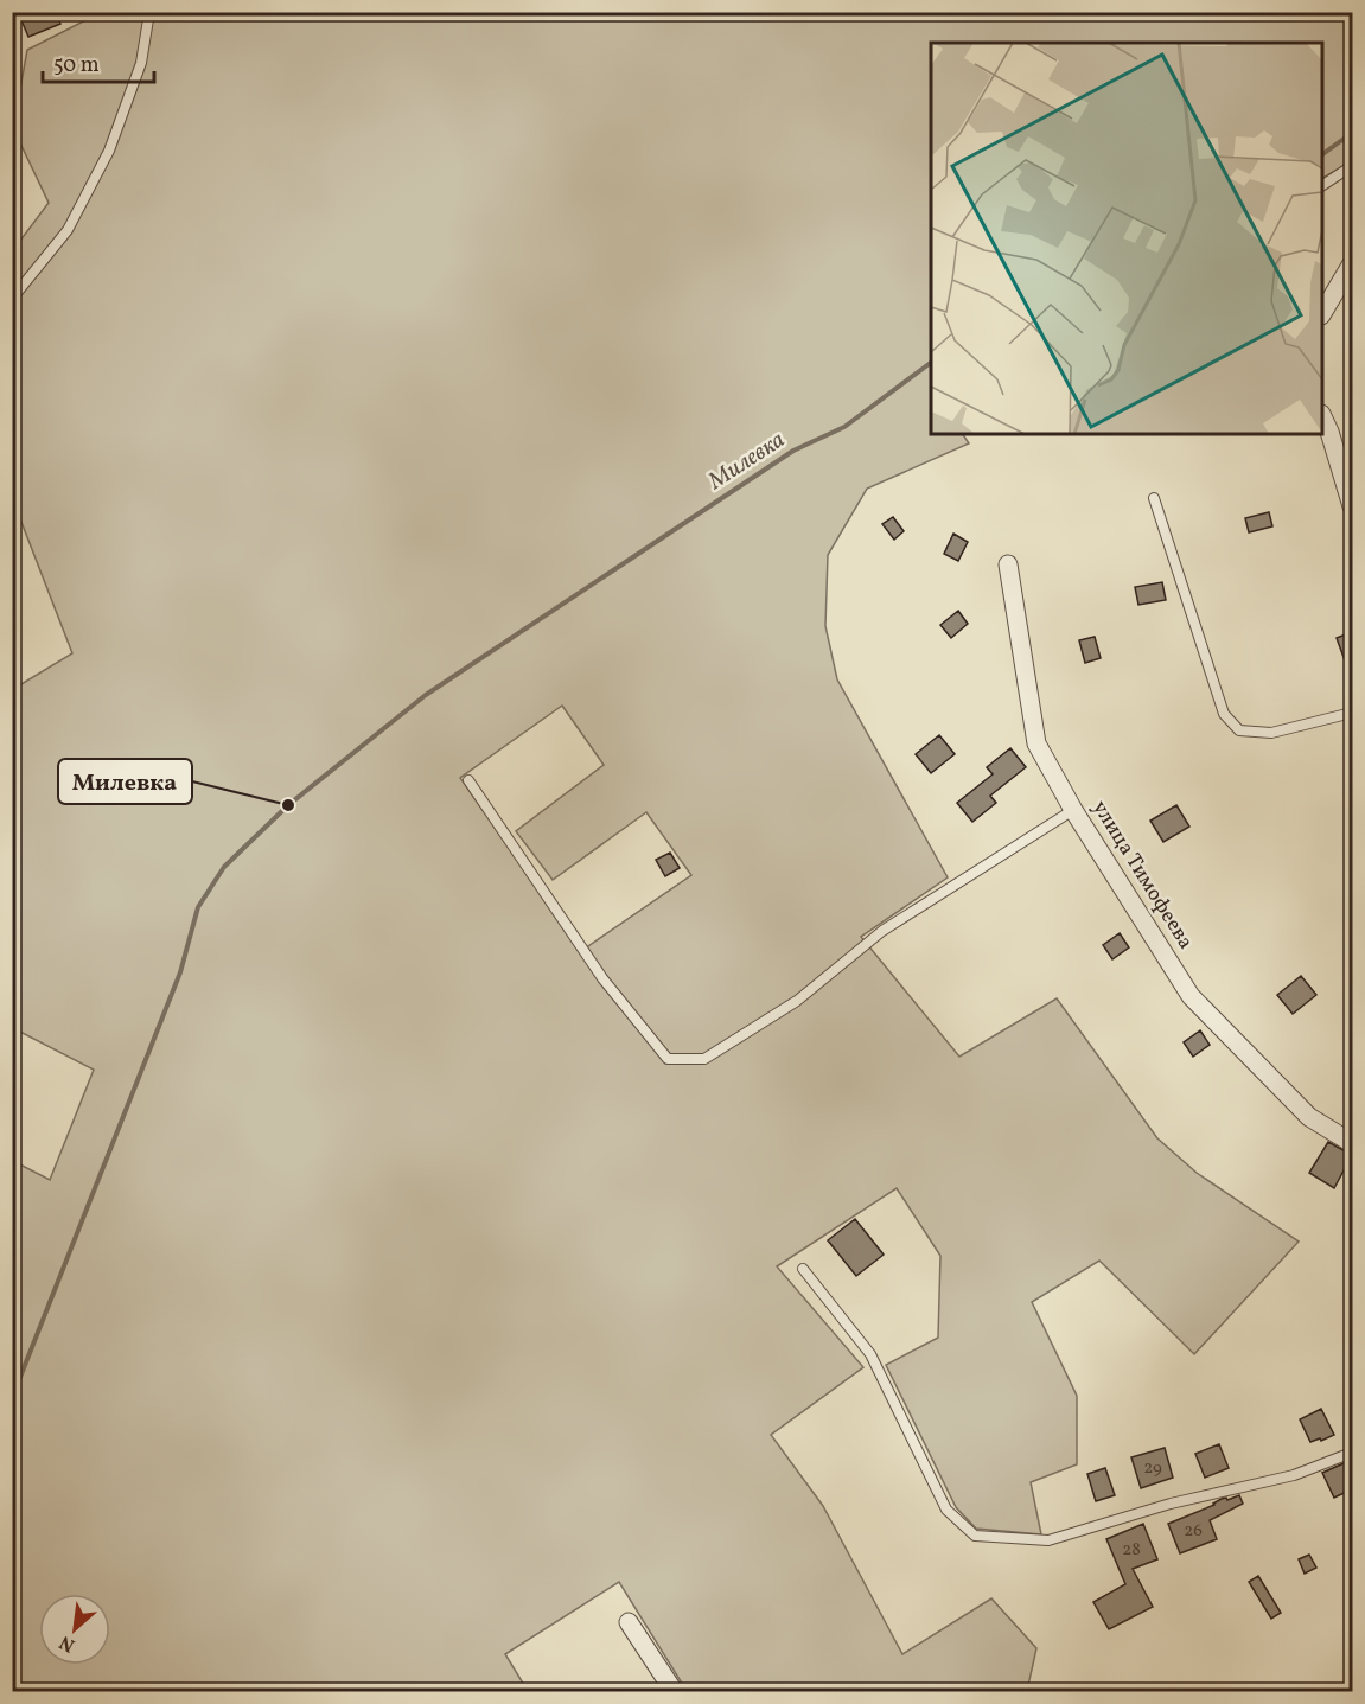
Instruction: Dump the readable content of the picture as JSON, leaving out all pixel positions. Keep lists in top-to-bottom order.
{
  "streets": {
    "street": ["улица Тимофеева"]
  },
  "water": ["Милевка"],
  "places": ["Милевка"],
  "house_numbers": ["29", "26", "28"],
  "scale_bar": "50 m",
  "north": "bottom left"
}
